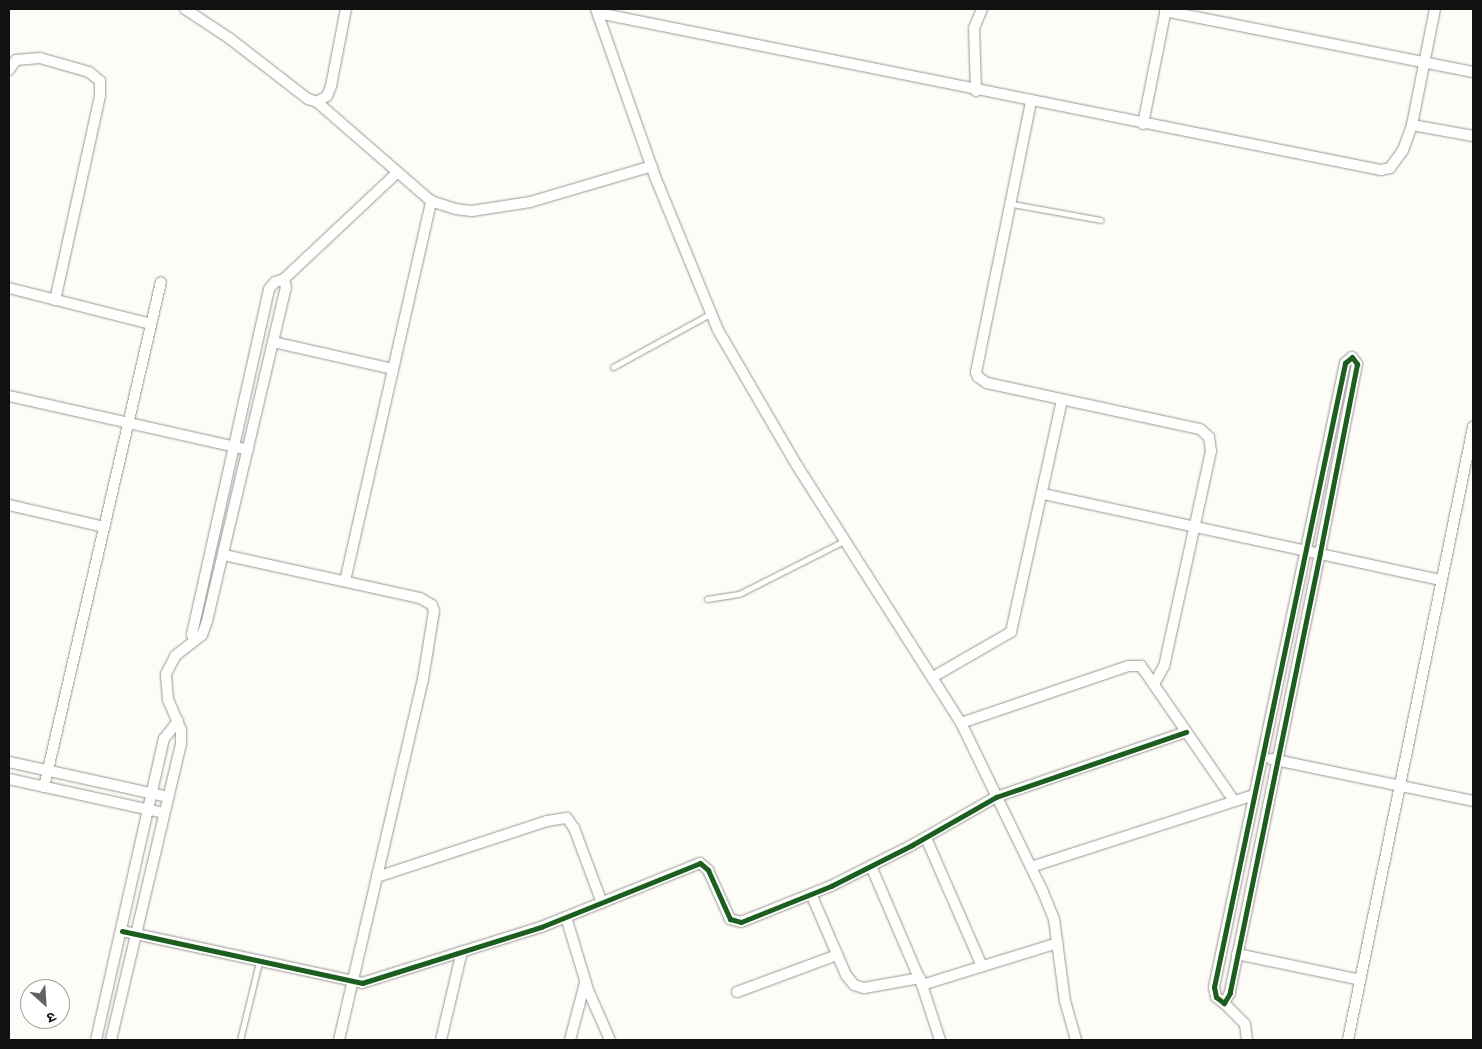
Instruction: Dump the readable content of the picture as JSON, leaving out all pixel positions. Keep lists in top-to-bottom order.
{
  "north": "bottom right"
}
